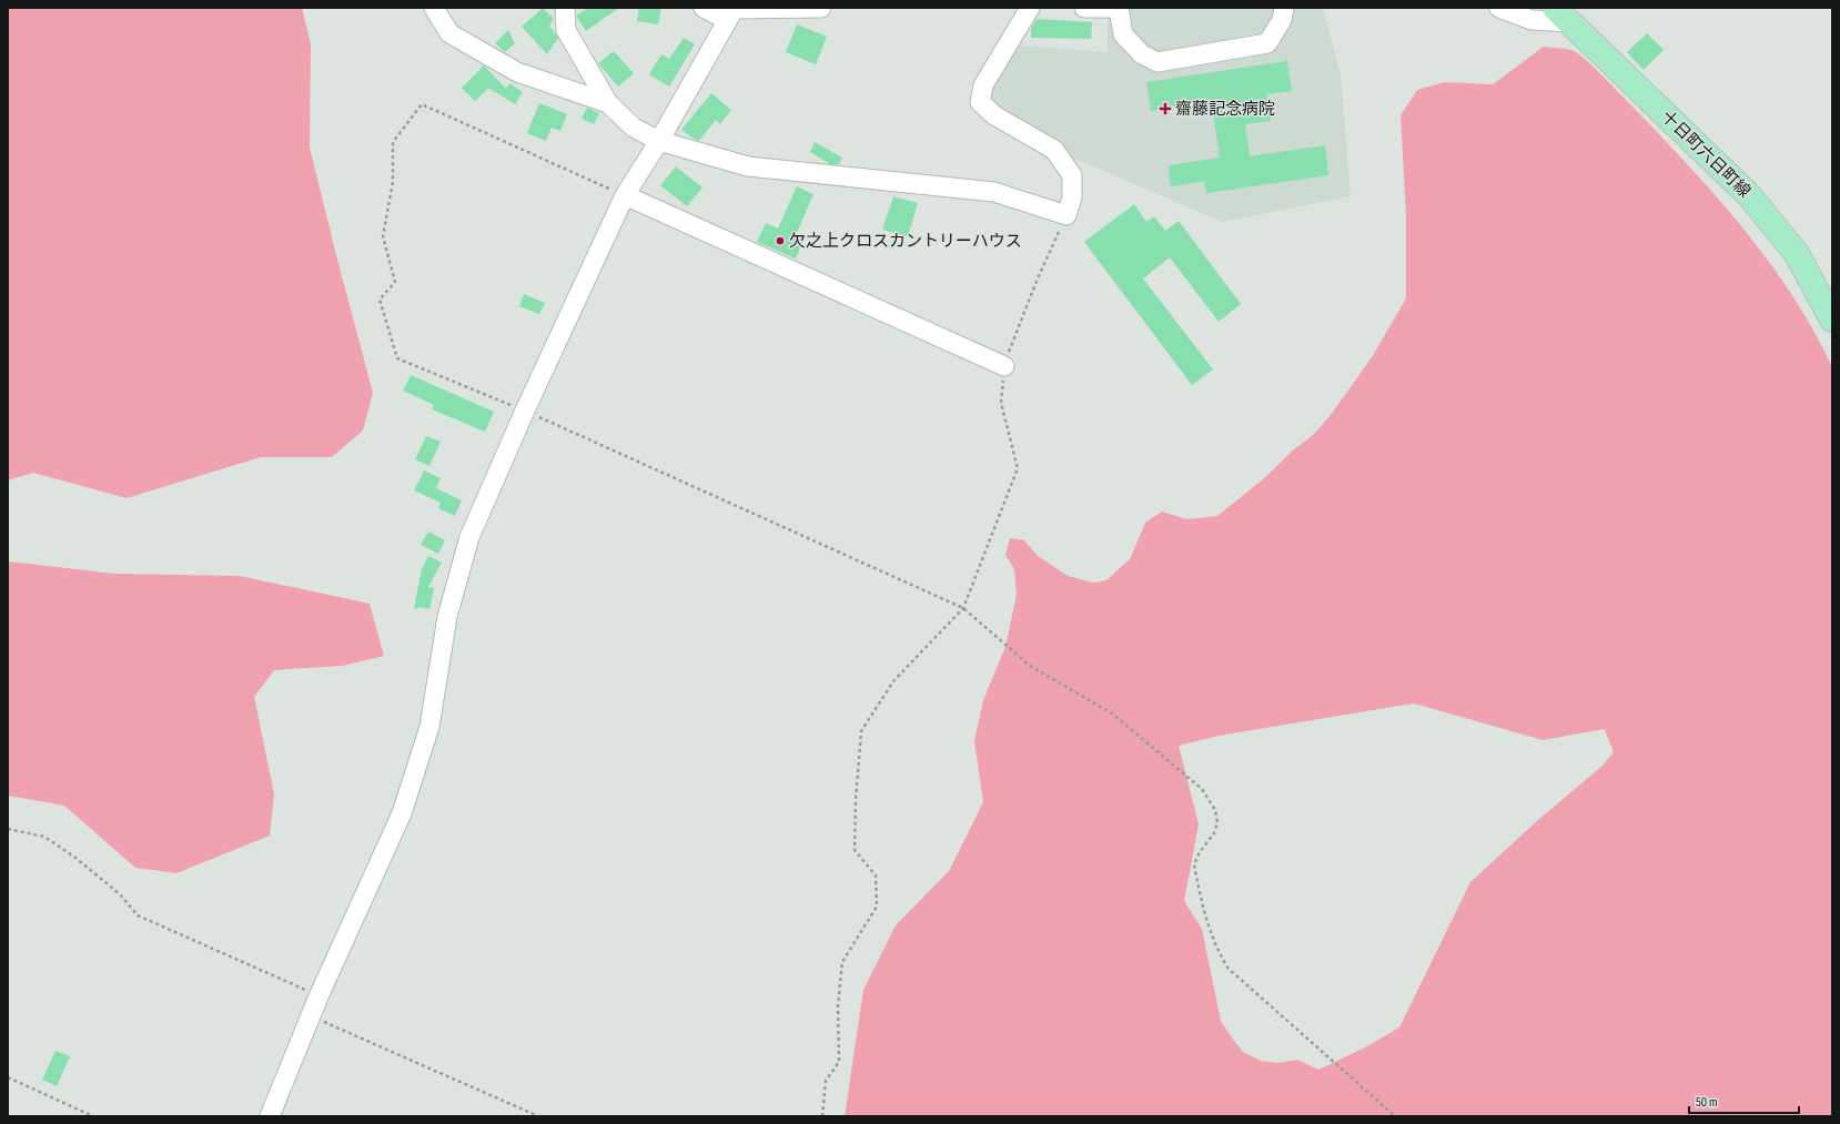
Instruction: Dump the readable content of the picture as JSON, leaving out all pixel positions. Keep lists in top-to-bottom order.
{
  "streets": {
    "main road": ["十日町六日町線"]
  },
  "places": {
    "health": ["齋藤記念病院"],
    "other": ["欠之上クロスカントリーハウス"]
  },
  "scale_bar": "50 m"
}
